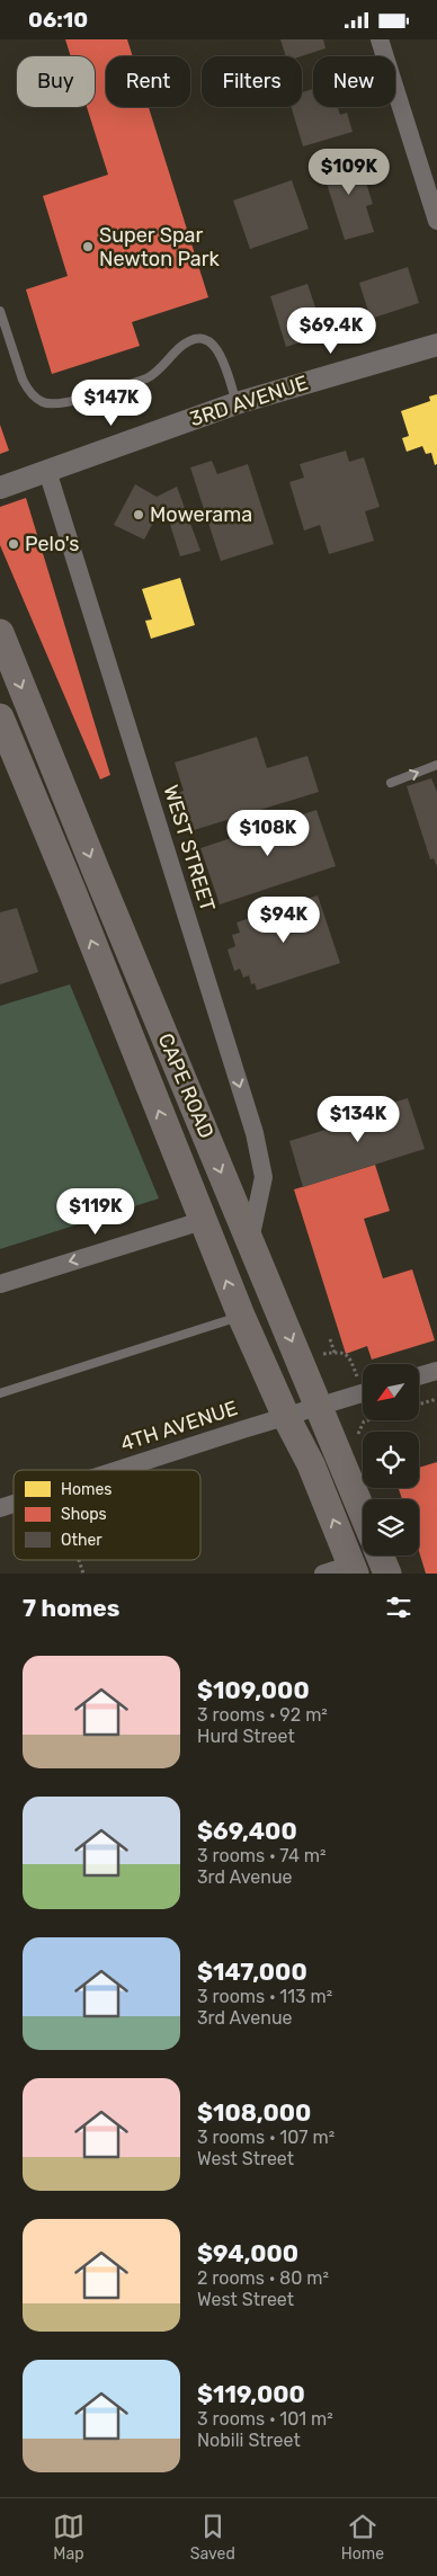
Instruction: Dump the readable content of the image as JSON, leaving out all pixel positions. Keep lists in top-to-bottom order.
{
  "streets": {
    "main road": ["CAPE ROAD"],
    "street": ["3RD AVENUE", "WEST STREET", "4TH AVENUE"]
  },
  "crossings": [
    ["3RD AVENUE", "WEST STREET"],
    ["WEST STREET", "CAPE ROAD"],
    ["CAPE ROAD", "4TH AVENUE"]
  ],
  "one_way": ["WEST STREET"],
  "places": ["Super Spar Newton Park", "Mowerama", "Pelo's"],
  "legend": ["Homes", "Shops", "Other"],
  "north": "bottom left",
  "page": {
    "status": "06:10",
    "chip": [
      "Buy",
      "Rent",
      "Filters",
      "New"
    ],
    "price": [
      "$109K",
      "$69.4K",
      "$147K",
      "$108K",
      "$94K",
      "$134K",
      "$119K"
    ],
    "heading": "7 homes",
    "list": [
      {
        "name": "$109,000",
        "note": "3 rooms · 92 m² · Hurd Street"
      },
      {
        "name": "$69,400",
        "note": "3 rooms · 74 m² · 3rd Avenue"
      },
      {
        "name": "$147,000",
        "note": "3 rooms · 113 m² · 3rd Avenue"
      },
      {
        "name": "$108,000",
        "note": "3 rooms · 107 m² · West Street"
      },
      {
        "name": "$94,000",
        "note": "2 rooms · 80 m² · West Street"
      },
      {
        "name": "$119,000",
        "note": "3 rooms · 101 m² · Nobili Street"
      }
    ],
    "tabs": ["Map", "Saved", "Home"]
  }
}
